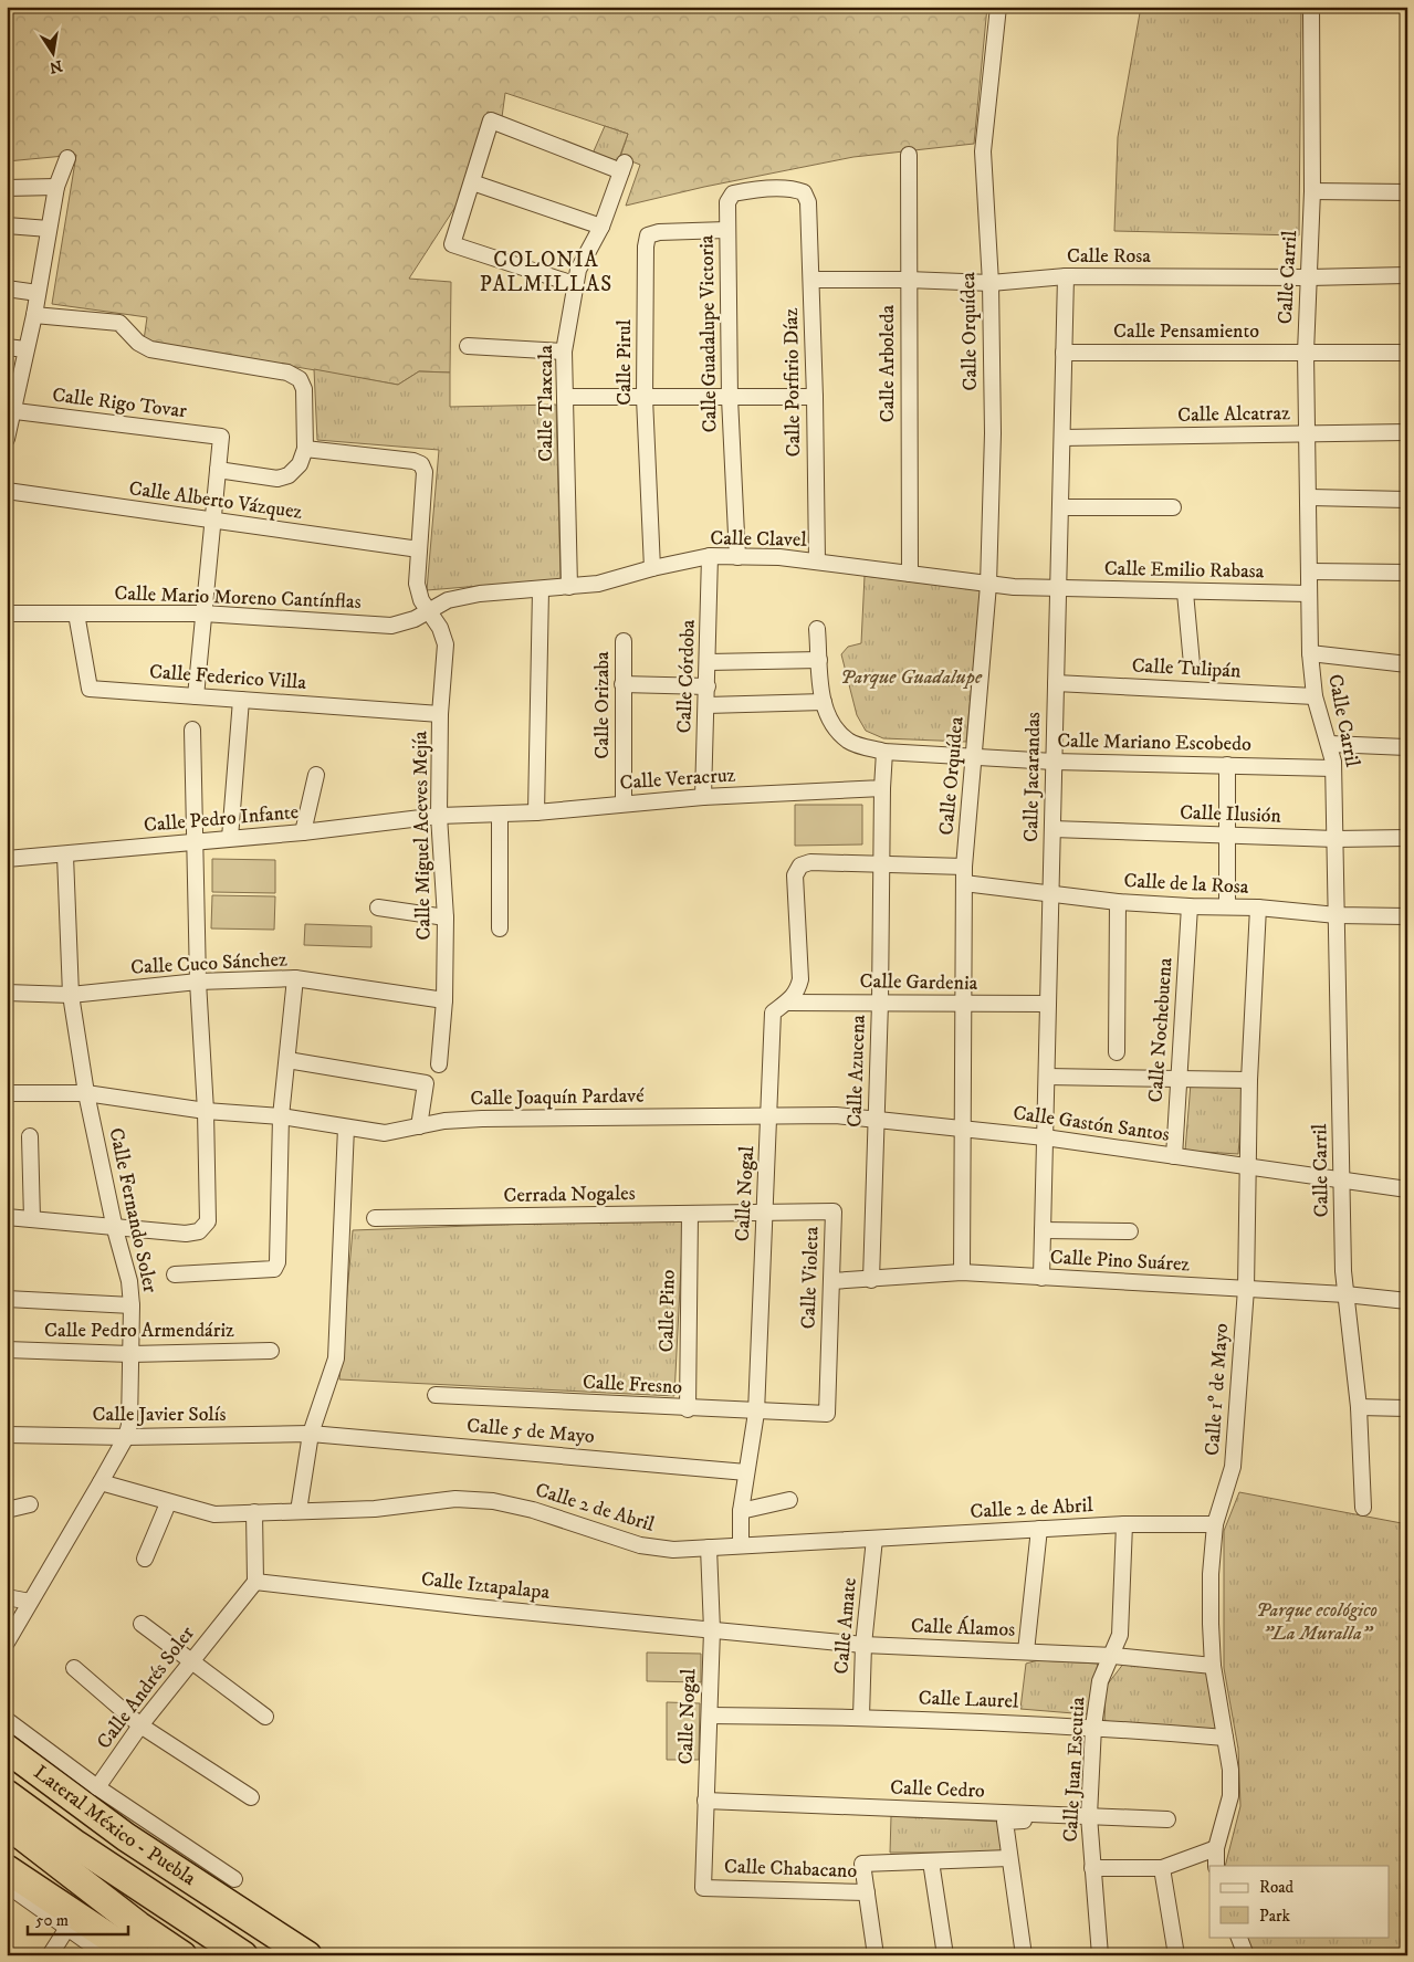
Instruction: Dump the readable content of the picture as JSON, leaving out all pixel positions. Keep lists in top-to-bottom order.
{
  "streets": {
    "highway": ["Lateral México - Puebla"],
    "street": [
      "Calle Rosa",
      "Calle Carril",
      "Calle Orquídea",
      "Calle Pensamiento",
      "Calle Guadalupe Victoria",
      "Calle Pirul",
      "Calle Arboleda",
      "Calle Porfirio Díaz",
      "Calle Rigo Tovar",
      "Calle Tlaxcala",
      "Calle Alcatraz",
      "Calle Alberto Vázquez",
      "Calle Clavel",
      "Calle Emilio Rabasa",
      "Calle Mario Moreno Cantínflas",
      "Calle Tulipán",
      "Calle Córdoba",
      "Calle Federico Villa",
      "Calle Orizaba",
      "Calle Mariano Escobedo",
      "Calle Jacarandas",
      "Calle Veracruz",
      "Calle Ilusión",
      "Calle Pedro Infante",
      "Calle Miguel Aceves Mejía",
      "Calle de la Rosa",
      "Calle Cuco Sánchez",
      "Calle Gardenia",
      "Calle Nochebuena",
      "Calle Azucena",
      "Calle Joaquín Pardavé",
      "Calle Gastón Santos",
      "Calle Nogal",
      "Cerrada Nogales",
      "Calle Fernando Soler",
      "Calle Pino Suárez",
      "Calle Violeta",
      "Calle Pino",
      "Calle Pedro Armendáriz",
      "Calle Fresno",
      "Calle 1º de Mayo",
      "Calle Javier Solís",
      "Calle 5 de Mayo",
      "Calle 2 de Abril",
      "Calle Iztapalapa",
      "Calle Amate",
      "Calle Álamos",
      "Calle Andrés Soler",
      "Calle Laurel",
      "Calle Juan Escutia",
      "Calle Cedro",
      "Calle Chabacano"
    ]
  },
  "crossings": [
    ["Calle Rosa", "Calle Carril"],
    ["Calle Rosa", "Calle Orquídea"],
    ["Calle Rosa", "Calle Arboleda"],
    ["Calle Rosa", "Calle Porfirio Díaz"],
    ["Calle Rosa", "Calle Jacarandas"],
    ["Calle Carril", "Calle Pensamiento"],
    ["Calle Carril", "Calle Alcatraz"],
    ["Calle Carril", "Calle Emilio Rabasa"],
    ["Calle Carril", "Calle Tulipán"],
    ["Calle Carril", "Calle Mariano Escobedo"],
    ["Calle Carril", "Calle Ilusión"],
    ["Calle Carril", "Calle de la Rosa"],
    ["Calle Carril", "Calle Gastón Santos"],
    ["Calle Carril", "Calle Pino Suárez"],
    ["Calle Orquídea", "Calle Clavel"],
    ["Calle Orquídea", "Calle Mariano Escobedo"],
    ["Calle Orquídea", "Calle de la Rosa"],
    ["Calle Orquídea", "Calle Gardenia"],
    ["Calle Orquídea", "Calle Gastón Santos"],
    ["Calle Orquídea", "Calle Pino Suárez"],
    ["Calle Pensamiento", "Calle Jacarandas"],
    ["Calle Guadalupe Victoria", "Calle Pirul"],
    ["Calle Guadalupe Victoria", "Calle Porfirio Díaz"],
    ["Calle Guadalupe Victoria", "Calle Clavel"],
    ["Calle Pirul", "Calle Clavel"],
    ["Calle Arboleda", "Calle Clavel"],
    ["Calle Porfirio Díaz", "Calle Clavel"],
    ["Calle Tlaxcala", "Calle Clavel"],
    ["Calle Alcatraz", "Calle Jacarandas"],
    ["Calle Clavel", "Calle Emilio Rabasa"],
    ["Calle Clavel", "Calle Mario Moreno Cantínflas"],
    ["Calle Clavel", "Calle Córdoba"],
    ["Calle Clavel", "Calle Jacarandas"],
    ["Calle Clavel", "Calle Miguel Aceves Mejía"],
    ["Calle Emilio Rabasa", "Calle Jacarandas"],
    ["Calle Mario Moreno Cantínflas", "Calle Federico Villa"],
    ["Calle Mario Moreno Cantínflas", "Calle Miguel Aceves Mejía"],
    ["Calle Tulipán", "Calle Jacarandas"],
    ["Calle Córdoba", "Calle Veracruz"],
    ["Calle Federico Villa", "Calle Miguel Aceves Mejía"],
    ["Calle Orizaba", "Calle Veracruz"],
    ["Calle Mariano Escobedo", "Calle Jacarandas"],
    ["Calle Jacarandas", "Calle Ilusión"],
    ["Calle Jacarandas", "Calle de la Rosa"],
    ["Calle Jacarandas", "Calle Gardenia"],
    ["Calle Jacarandas", "Calle Gastón Santos"],
    ["Calle Jacarandas", "Calle Pino Suárez"],
    ["Calle Veracruz", "Calle Pedro Infante"],
    ["Calle Veracruz", "Calle Miguel Aceves Mejía"],
    ["Calle Veracruz", "Calle Azucena"],
    ["Calle Pedro Infante", "Calle Miguel Aceves Mejía"],
    ["Calle Pedro Infante", "Calle Fernando Soler"],
    ["Calle Miguel Aceves Mejía", "Calle Cuco Sánchez"],
    ["Calle de la Rosa", "Calle Nochebuena"],
    ["Calle de la Rosa", "Calle 1º de Mayo"],
    ["Calle Cuco Sánchez", "Calle Fernando Soler"],
    ["Calle Gardenia", "Calle Azucena"],
    ["Calle Gardenia", "Calle Nogal"],
    ["Calle Nochebuena", "Calle Gastón Santos"],
    ["Calle Azucena", "Calle Gastón Santos"],
    ["Calle Azucena", "Calle Nogal"],
    ["Calle Azucena", "Calle Pino Suárez"],
    ["Calle Joaquín Pardavé", "Calle Gastón Santos"],
    ["Calle Joaquín Pardavé", "Calle Nogal"],
    ["Calle Joaquín Pardavé", "Calle Fernando Soler"],
    ["Calle Gastón Santos", "Calle Nogal"],
    ["Calle Gastón Santos", "Calle 1º de Mayo"],
    ["Calle Nogal", "Cerrada Nogales"],
    ["Calle Nogal", "Calle Violeta"],
    ["Calle Nogal", "Calle Fresno"],
    ["Calle Nogal", "Calle 5 de Mayo"],
    ["Calle Nogal", "Calle 2 de Abril"],
    ["Calle Nogal", "Calle Iztapalapa"],
    ["Calle Nogal", "Calle Álamos"],
    ["Calle Nogal", "Calle Laurel"],
    ["Calle Nogal", "Calle Cedro"],
    ["Calle Nogal", "Calle Chabacano"],
    ["Cerrada Nogales", "Calle Violeta"],
    ["Cerrada Nogales", "Calle Pino"],
    ["Calle Fernando Soler", "Calle Pedro Armendáriz"],
    ["Calle Fernando Soler", "Calle Javier Solís"],
    ["Calle Fernando Soler", "Calle 2 de Abril"],
    ["Calle Pino Suárez", "Calle Violeta"],
    ["Calle Pino Suárez", "Calle 1º de Mayo"],
    ["Calle Violeta", "Calle Fresno"],
    ["Calle Pino", "Calle Fresno"],
    ["Calle 1º de Mayo", "Calle 2 de Abril"],
    ["Calle 1º de Mayo", "Calle Álamos"],
    ["Calle 1º de Mayo", "Calle Laurel"],
    ["Calle Javier Solís", "Calle 5 de Mayo"],
    ["Calle 2 de Abril", "Calle Amate"],
    ["Calle 2 de Abril", "Calle Juan Escutia"],
    ["Calle Iztapalapa", "Calle Álamos"],
    ["Calle Iztapalapa", "Calle Andrés Soler"],
    ["Calle Amate", "Calle Álamos"],
    ["Calle Amate", "Calle Laurel"],
    ["Calle Álamos", "Calle Juan Escutia"],
    ["Calle Laurel", "Calle Juan Escutia"],
    ["Calle Juan Escutia", "Calle Cedro"]
  ],
  "districts": ["COLONIA PALMILLAS"],
  "parks": ["Parque Guadalupe", "Parque ecológico \"La Muralla\""],
  "legend": ["Road", "Park"],
  "scale_bar": "50 m",
  "north": "bottom"
}
